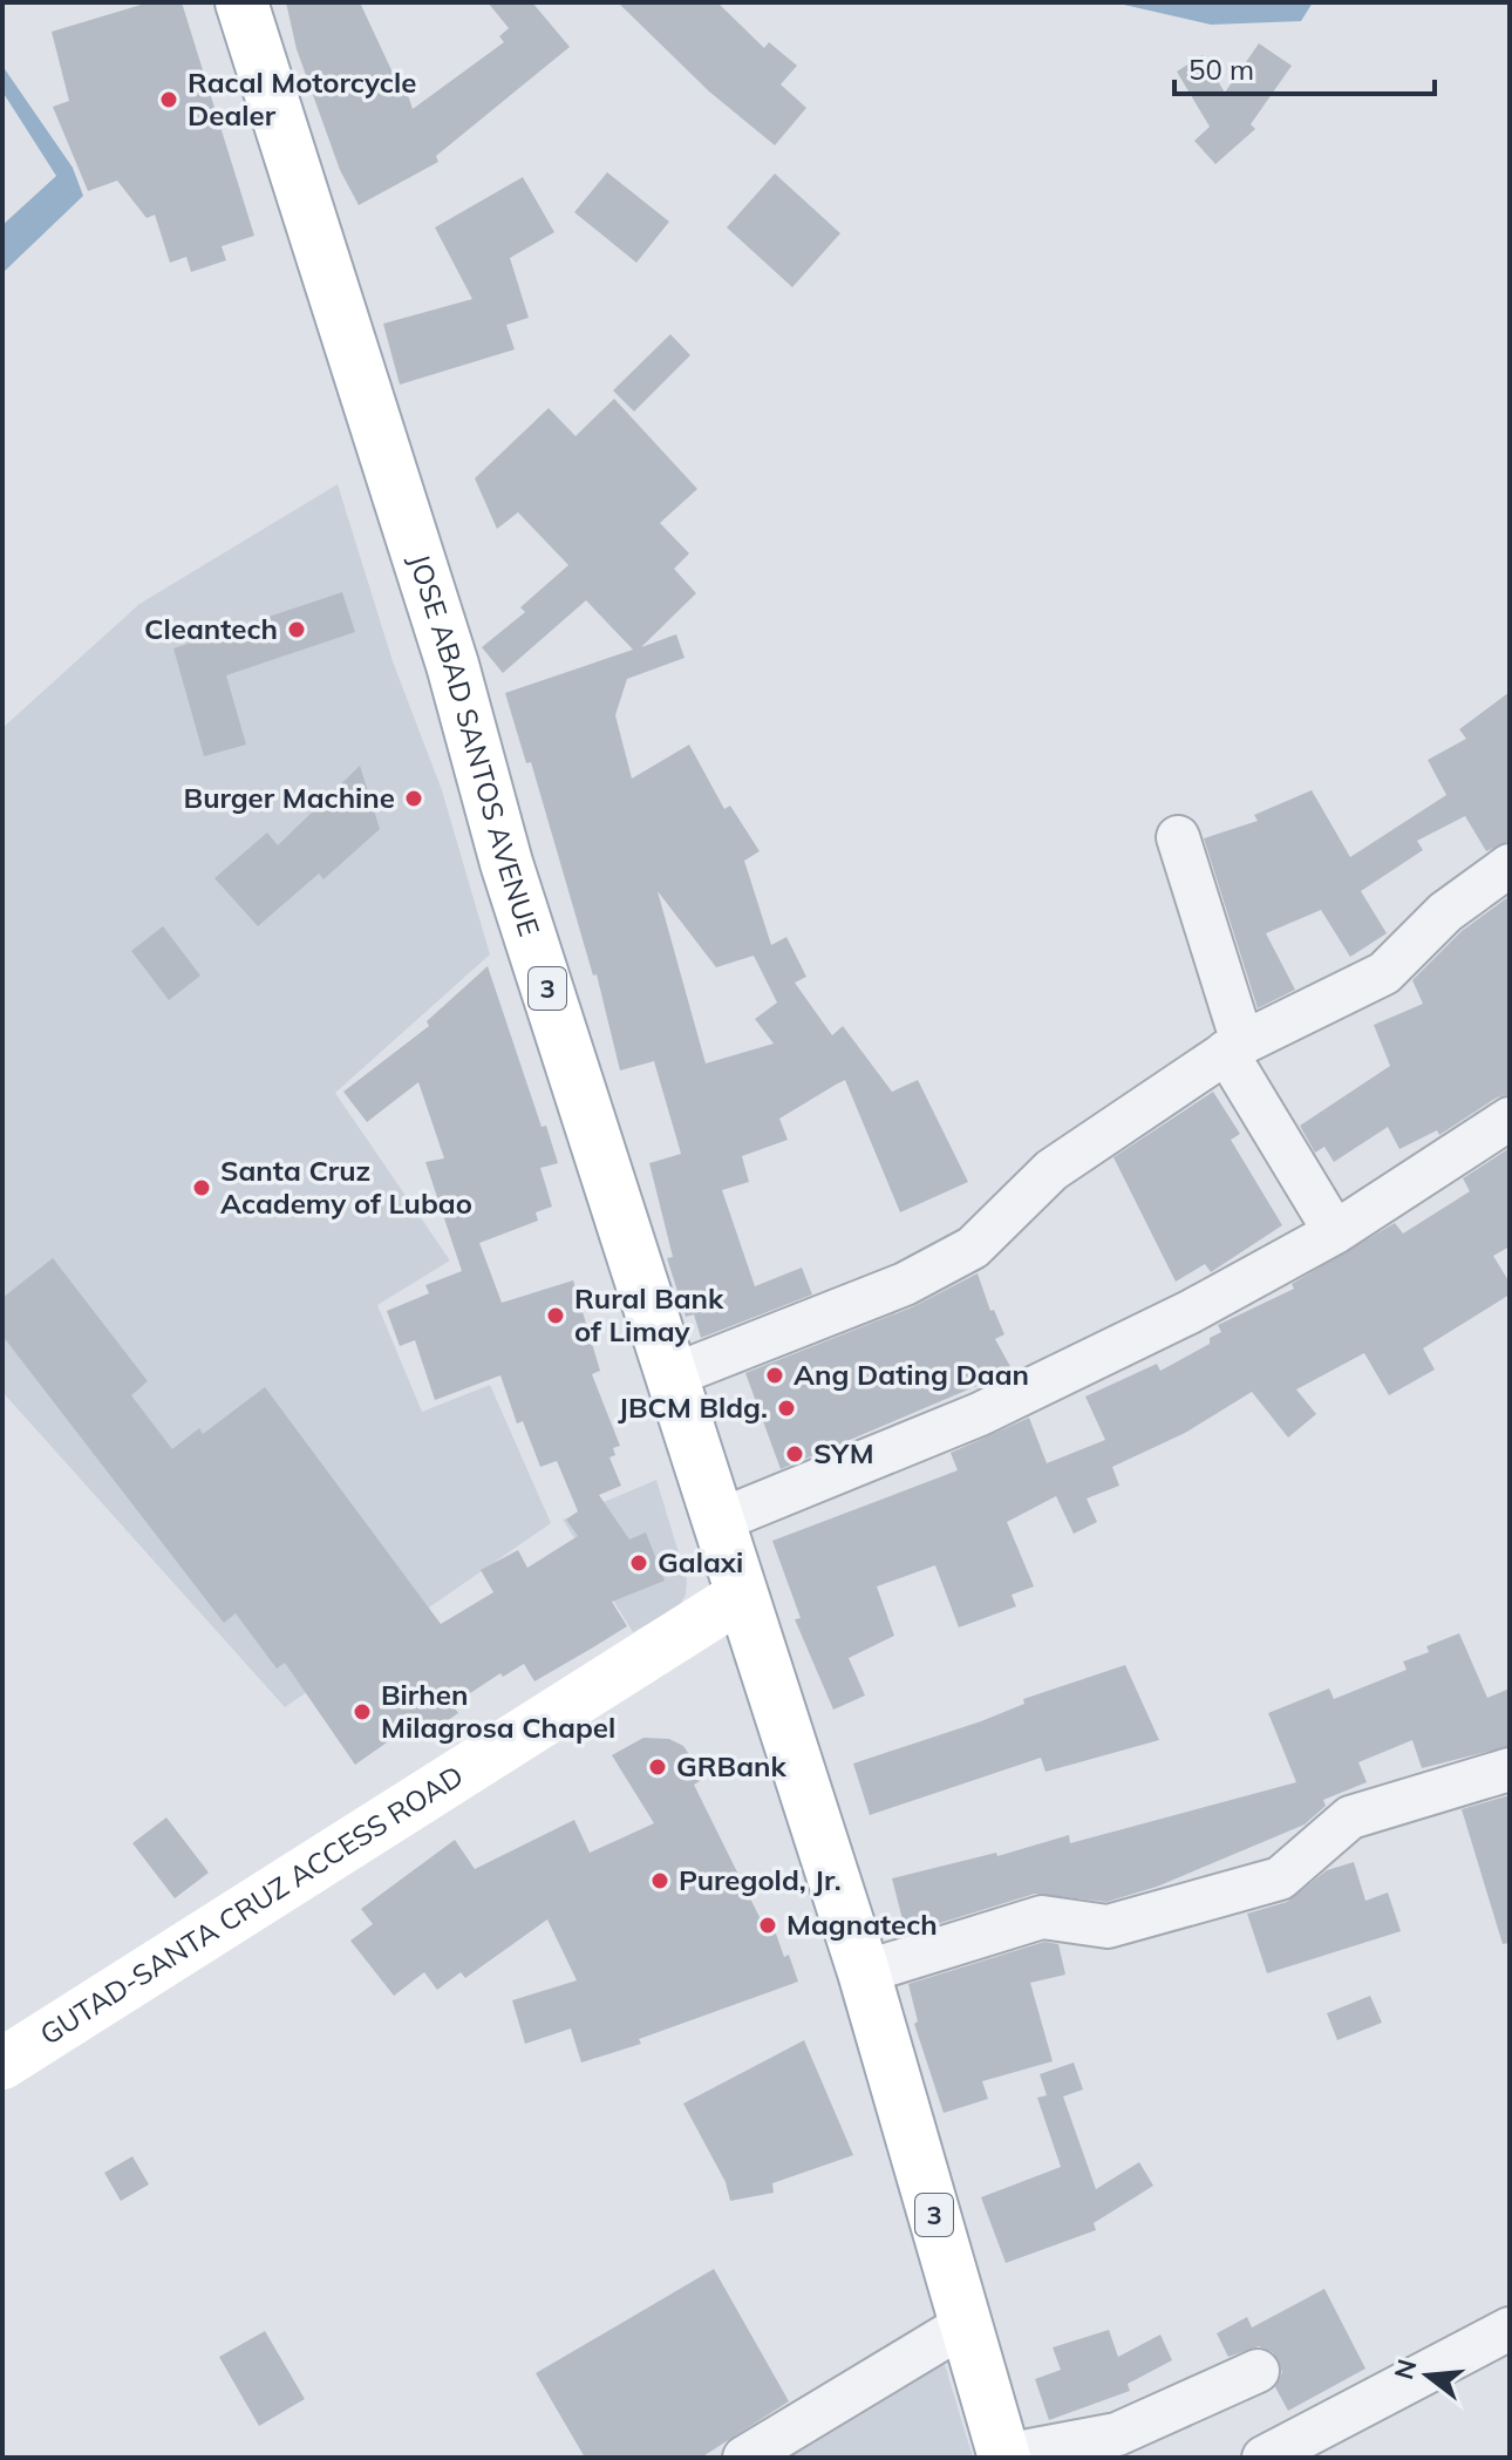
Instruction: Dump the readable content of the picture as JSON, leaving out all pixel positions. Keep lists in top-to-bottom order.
{
  "streets": {
    "main road": ["JOSE ABAD SANTOS AVENUE", "3", "GUTAD-SANTA CRUZ ACCESS ROAD"]
  },
  "crossings": [
    ["JOSE ABAD SANTOS AVENUE", "GUTAD-SANTA CRUZ ACCESS ROAD"]
  ],
  "places": [
    "Racal Motorcycle Dealer",
    "Cleantech",
    "Burger Machine",
    "Santa Cruz Academy of Lubao",
    "Rural Bank of Limay",
    "Ang Dating Daan",
    "JBCM Bldg.",
    "SYM",
    "Galaxi",
    "Birhen Milagrosa Chapel",
    "GRBank",
    "Puregold, Jr.",
    "Magnatech"
  ],
  "scale_bar": "50 m",
  "north": "left"
}
